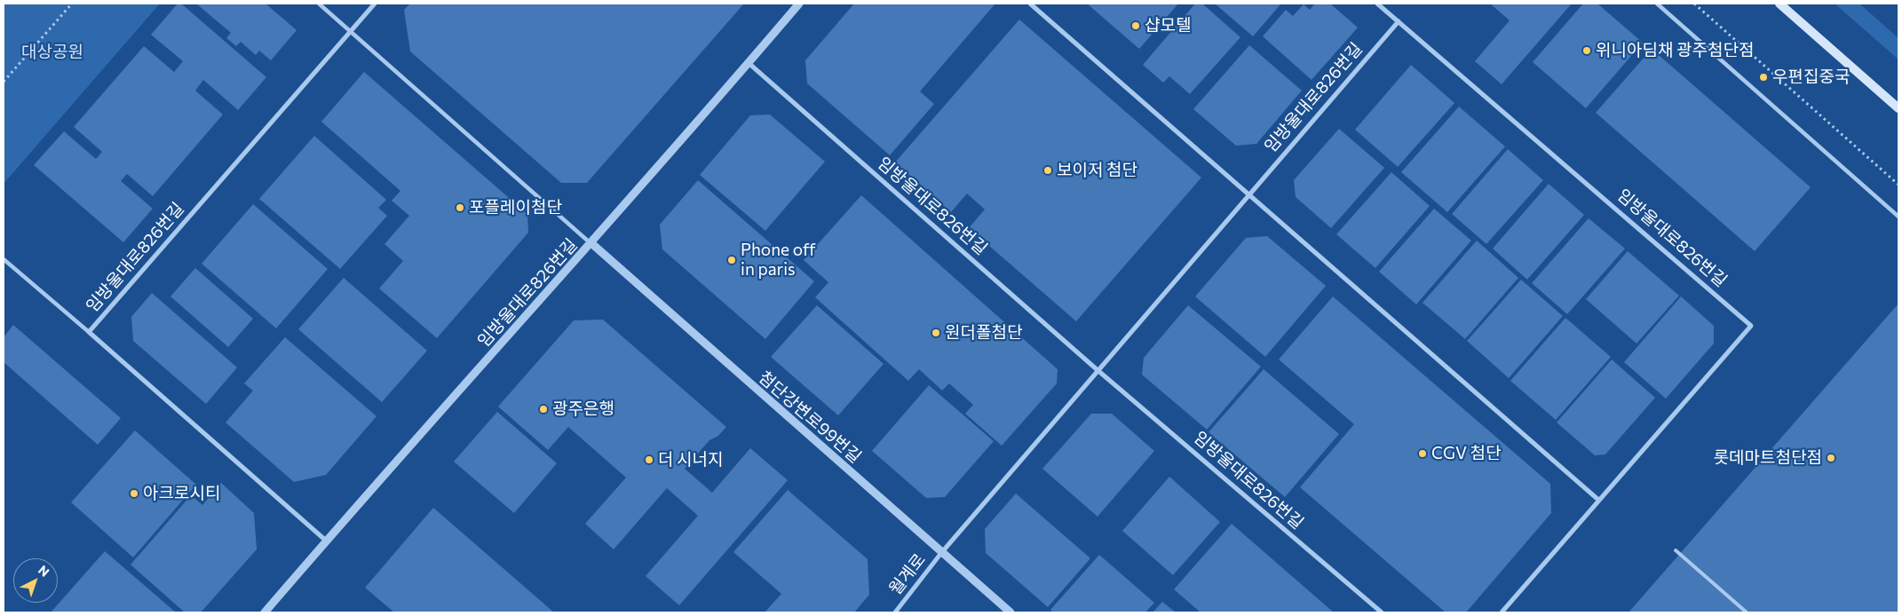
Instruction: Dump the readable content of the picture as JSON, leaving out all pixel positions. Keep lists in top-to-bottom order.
{
  "streets": {
    "street": ["임방울대로826번길", "첨단강변로99번길", "월계로"]
  },
  "crossings": [
    ["임방울대로826번길", "첨단강변로99번길"],
    ["임방울대로826번길", "월계로"],
    ["첨단강변로99번길", "월계로"]
  ],
  "parks": ["대상공원"],
  "places": [
    "샵모텔",
    "위니아딤채 광주첨단점",
    "우편집중국",
    "보이저 첨단",
    "포플레이첨단",
    "Phone off in paris",
    "원더폴첨단",
    "광주은행",
    "CGV 첨단",
    "롯데마트첨단점",
    "더 시너지",
    "아크로시티"
  ],
  "north": "top right"
}
